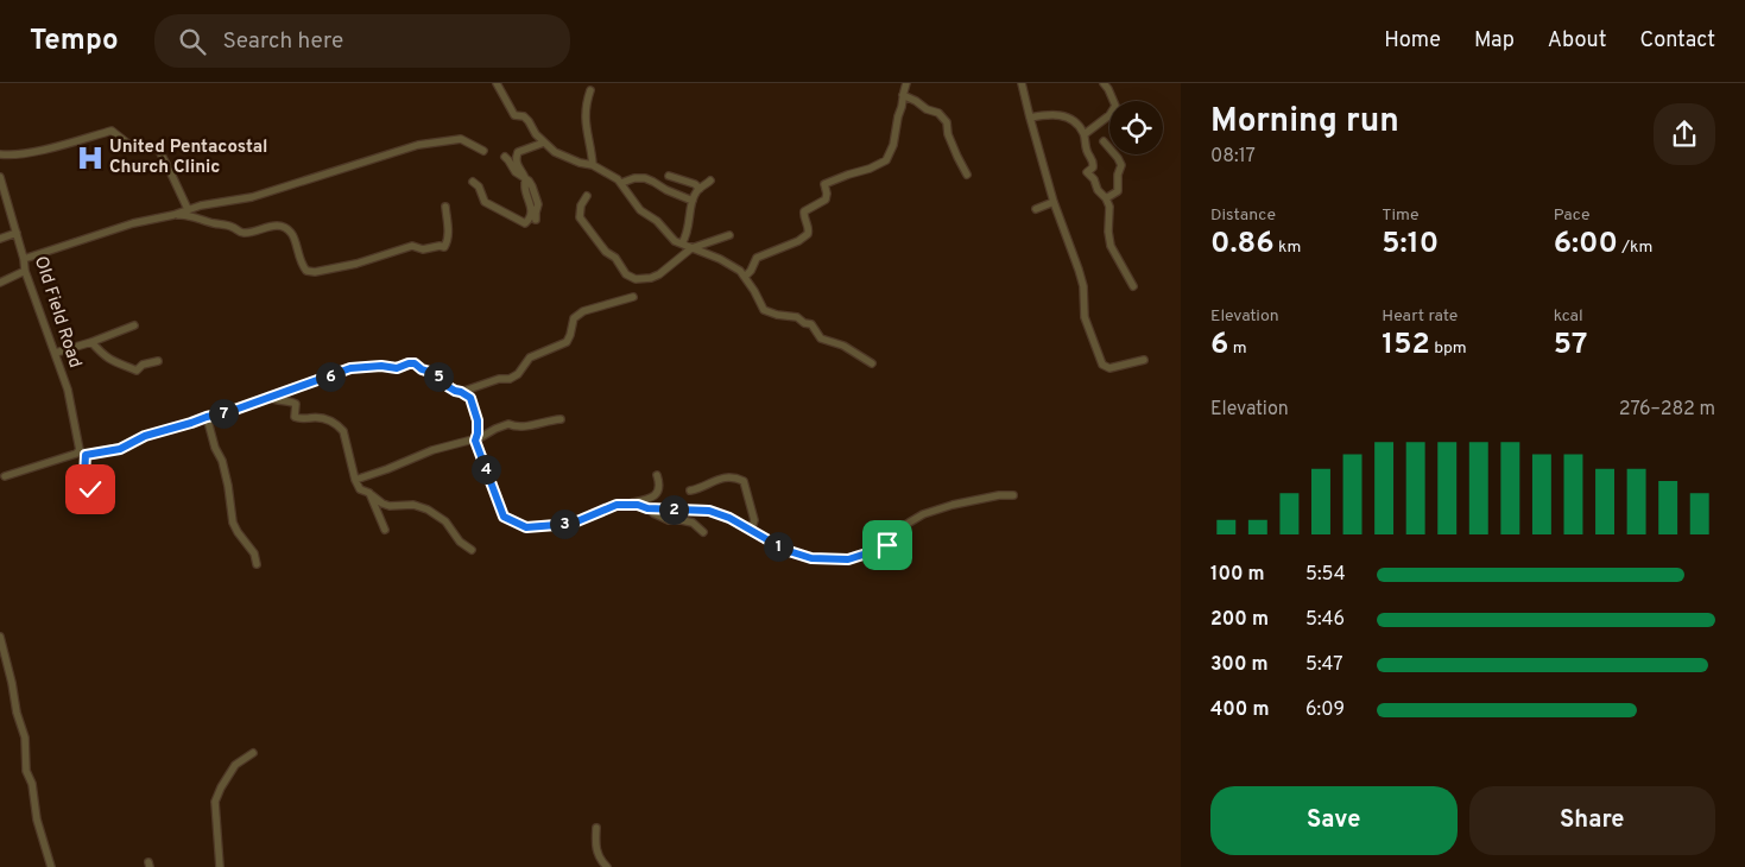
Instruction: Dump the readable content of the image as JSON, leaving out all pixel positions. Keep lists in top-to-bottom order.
{
  "streets": {
    "street": ["Old Field Road"]
  },
  "places": {
    "hospital": ["United Pentacostal Church Clinic"]
  },
  "page": {
    "header": "Tempo",
    "search": "Search here",
    "nav": [
      "Home",
      "Map",
      "About",
      "Contact"
    ],
    "heading": ["Morning run", "08:17"],
    "stats": [
      ["Distance", "0.86 km"],
      ["Time", "5:10"],
      ["Pace", "6:00 /km"],
      ["Elevation", "6 m"],
      ["Heart rate", "152 bpm"],
      ["kcal", "57"]
    ],
    "pins": [
      "5",
      "6",
      "7",
      "4",
      "2",
      "3",
      "1"
    ],
    "chart": ["Elevation", "276–282 m"],
    "list": [
      {
        "name": "100 m",
        "note": "5:54"
      },
      {
        "name": "200 m",
        "note": "5:46"
      },
      {
        "name": "300 m",
        "note": "5:47"
      },
      {
        "name": "400 m",
        "note": "6:09"
      }
    ],
    "buttons": ["Save", "Share"]
  }
}
